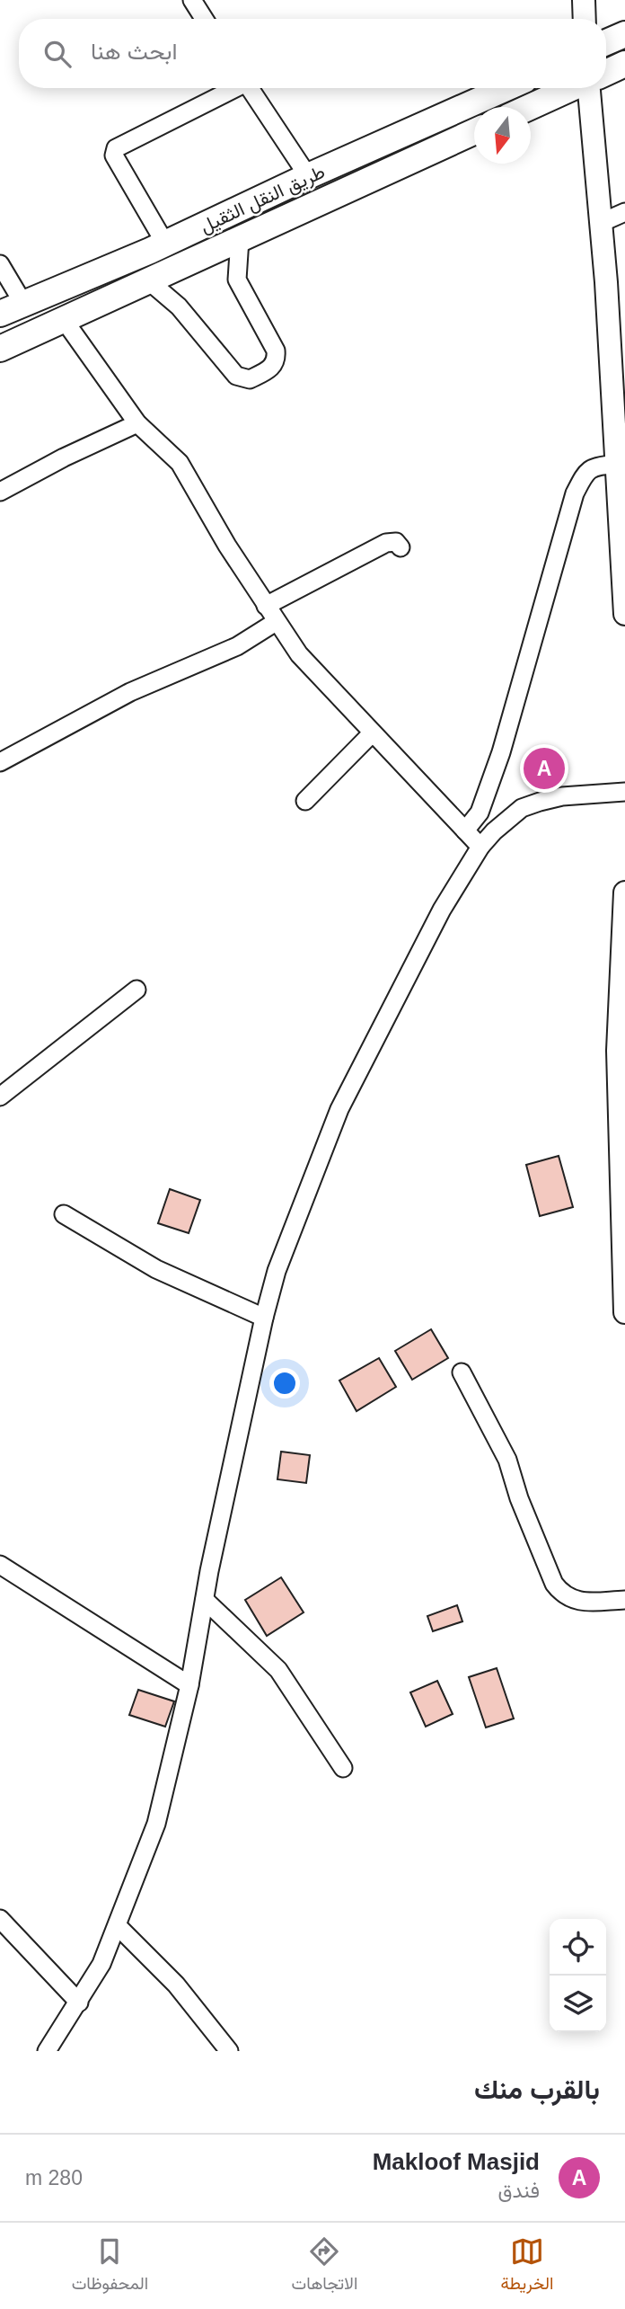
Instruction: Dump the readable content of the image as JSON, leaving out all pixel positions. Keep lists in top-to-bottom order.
{
  "streets": {
    "highway": ["طريق النقل الثقيل"]
  },
  "north": "bottom",
  "page": {
    "search": "ابحث هنا",
    "pins": "A",
    "heading": "بالقرب منك",
    "list": [
      {
        "mark": "A",
        "name": "Makloof Masjid",
        "note": "فندق",
        "value": "280 m"
      }
    ],
    "nav": ["الخريطة", "الاتجاهات", "المحفوظات"]
  }
}
